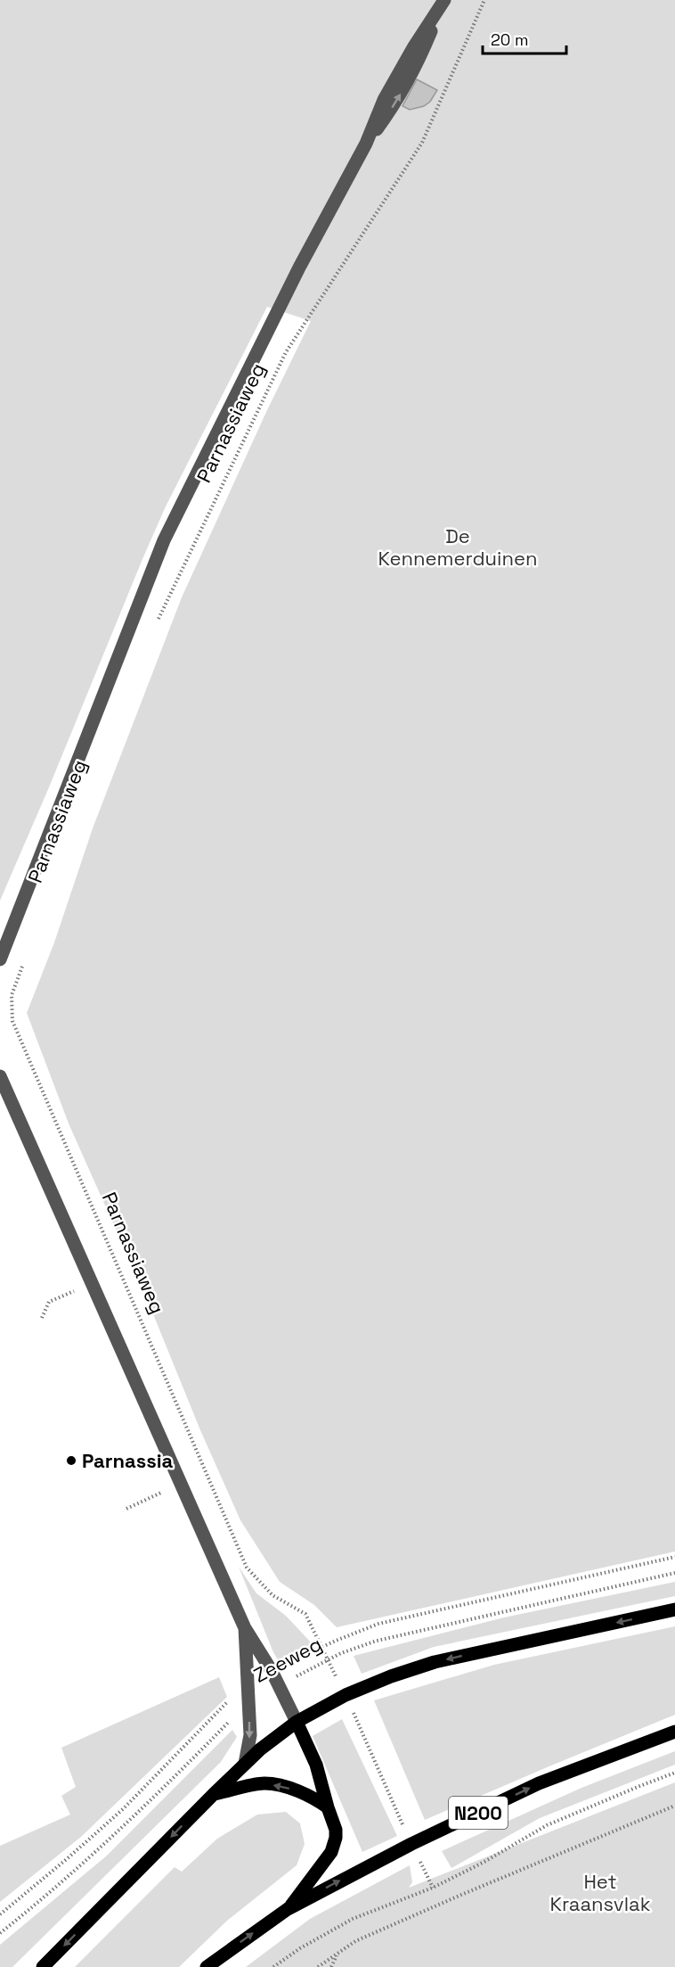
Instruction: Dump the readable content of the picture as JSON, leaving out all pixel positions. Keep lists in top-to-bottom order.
{
  "streets": {
    "main road": ["N200"],
    "street": ["Parnassiaweg"],
    "path": ["Zeeweg"]
  },
  "crossings": [
    ["Parnassiaweg", "Zeeweg"],
    ["Parnassiaweg", "N200"]
  ],
  "parks": ["De Kennemerduinen", "Het Kraansvlak"],
  "places": ["Parnassia"],
  "scale_bar": "20 m"
}
